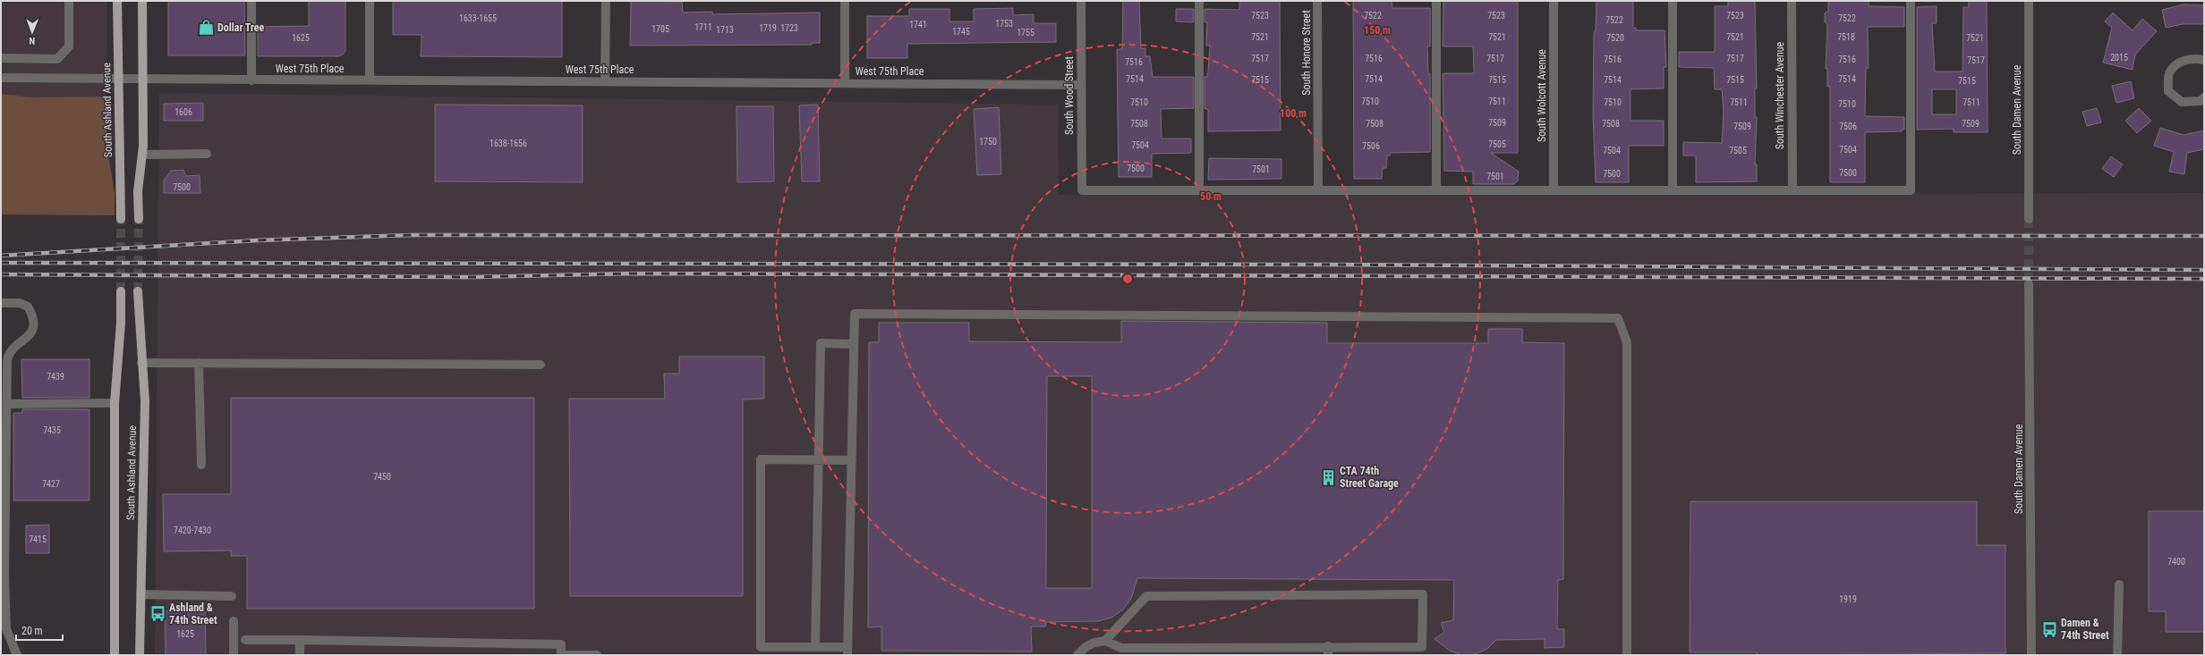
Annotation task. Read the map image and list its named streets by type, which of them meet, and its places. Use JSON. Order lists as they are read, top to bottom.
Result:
{
  "streets": {
    "main road": ["South Ashland Avenue"],
    "street": [
      "South Honore Street",
      "West 75th Place",
      "South Wood Street",
      "South Wolcott Avenue",
      "South Winchester Avenue",
      "South Damen Avenue"
    ]
  },
  "crossings": [
    ["West 75th Place", "South Wood Street"],
    ["West 75th Place", "South Ashland Avenue"]
  ],
  "places": {
    "shop": ["Dollar Tree"],
    "building": ["CTA 74th Street Garage"],
    "bus stop": ["Ashland & 74th Street", "Damen & 74th Street"]
  },
  "house_numbers": [
    "7523",
    "7522",
    "7523",
    "7523",
    "1633-1655",
    "7522",
    "7522",
    "1753",
    "1741",
    "1711",
    "1719",
    "1723",
    "1705",
    "1713",
    "1745",
    "1755",
    "7521",
    "7521",
    "7521",
    "7518",
    "1625",
    "7520",
    "7521",
    "2015",
    "7517",
    "7516",
    "7517",
    "7517",
    "7516",
    "7516",
    "7517",
    "7516",
    "7514",
    "7514",
    "7514",
    "7515",
    "7515",
    "7514",
    "7515",
    "7515",
    "7510",
    "7511",
    "7510",
    "7510",
    "7511",
    "7511",
    "7510",
    "1606",
    "7509",
    "7508",
    "7508",
    "7508",
    "7509",
    "7509",
    "7506",
    "1750",
    "1638-1656",
    "7505",
    "7504",
    "7506",
    "7504",
    "7504",
    "7505",
    "7500",
    "7501",
    "7500",
    "7500",
    "7501",
    "7500",
    "7439",
    "7435",
    "7450",
    "7427",
    "7420-7430",
    "7415",
    "7400",
    "1919",
    "1625"
  ],
  "scale_bar": "20 m",
  "north": "bottom",
  "rings": ["150 m", "100 m", "50 m"]
}
